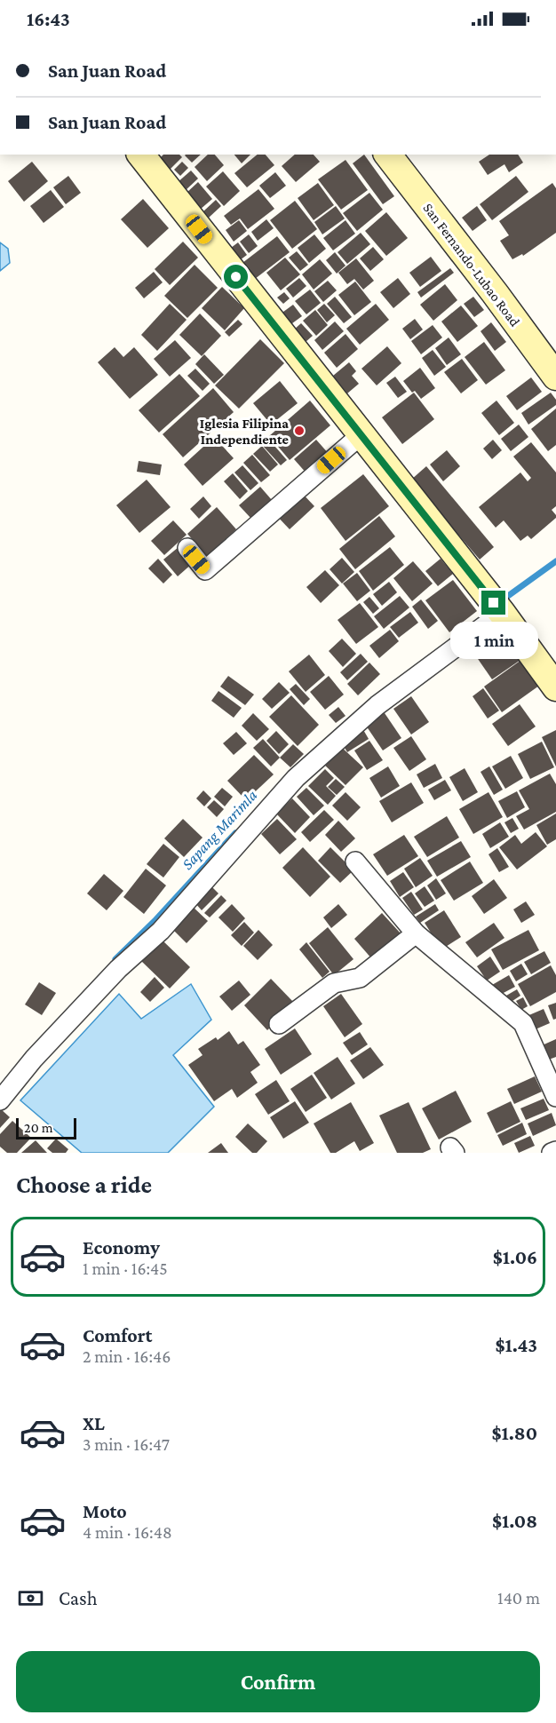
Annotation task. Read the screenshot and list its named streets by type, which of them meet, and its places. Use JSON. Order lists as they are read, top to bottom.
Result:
{
  "streets": {
    "street": ["San Fernando-Lubao Road"]
  },
  "water": ["Sapang Marimla"],
  "places": ["Iglesia Filipina Independiente"],
  "scale_bar": "20 m",
  "page": {
    "status": "16:43",
    "banner": ["San Juan Road", "San Juan Road"],
    "bubble": "1 min",
    "scale": "20 m",
    "heading": "Choose a ride",
    "list": [
      {
        "name": "Economy",
        "note": "1 min · 16:45",
        "value": "$1.06"
      },
      {
        "name": "Comfort",
        "note": "2 min · 16:46",
        "value": "$1.43"
      },
      {
        "name": "XL",
        "note": "3 min · 16:47",
        "value": "$1.80"
      },
      {
        "name": "Moto",
        "note": "4 min · 16:48",
        "value": "$1.08"
      }
    ],
    "pay": ["Cash", "140 m"],
    "buttons": "Confirm"
  }
}
